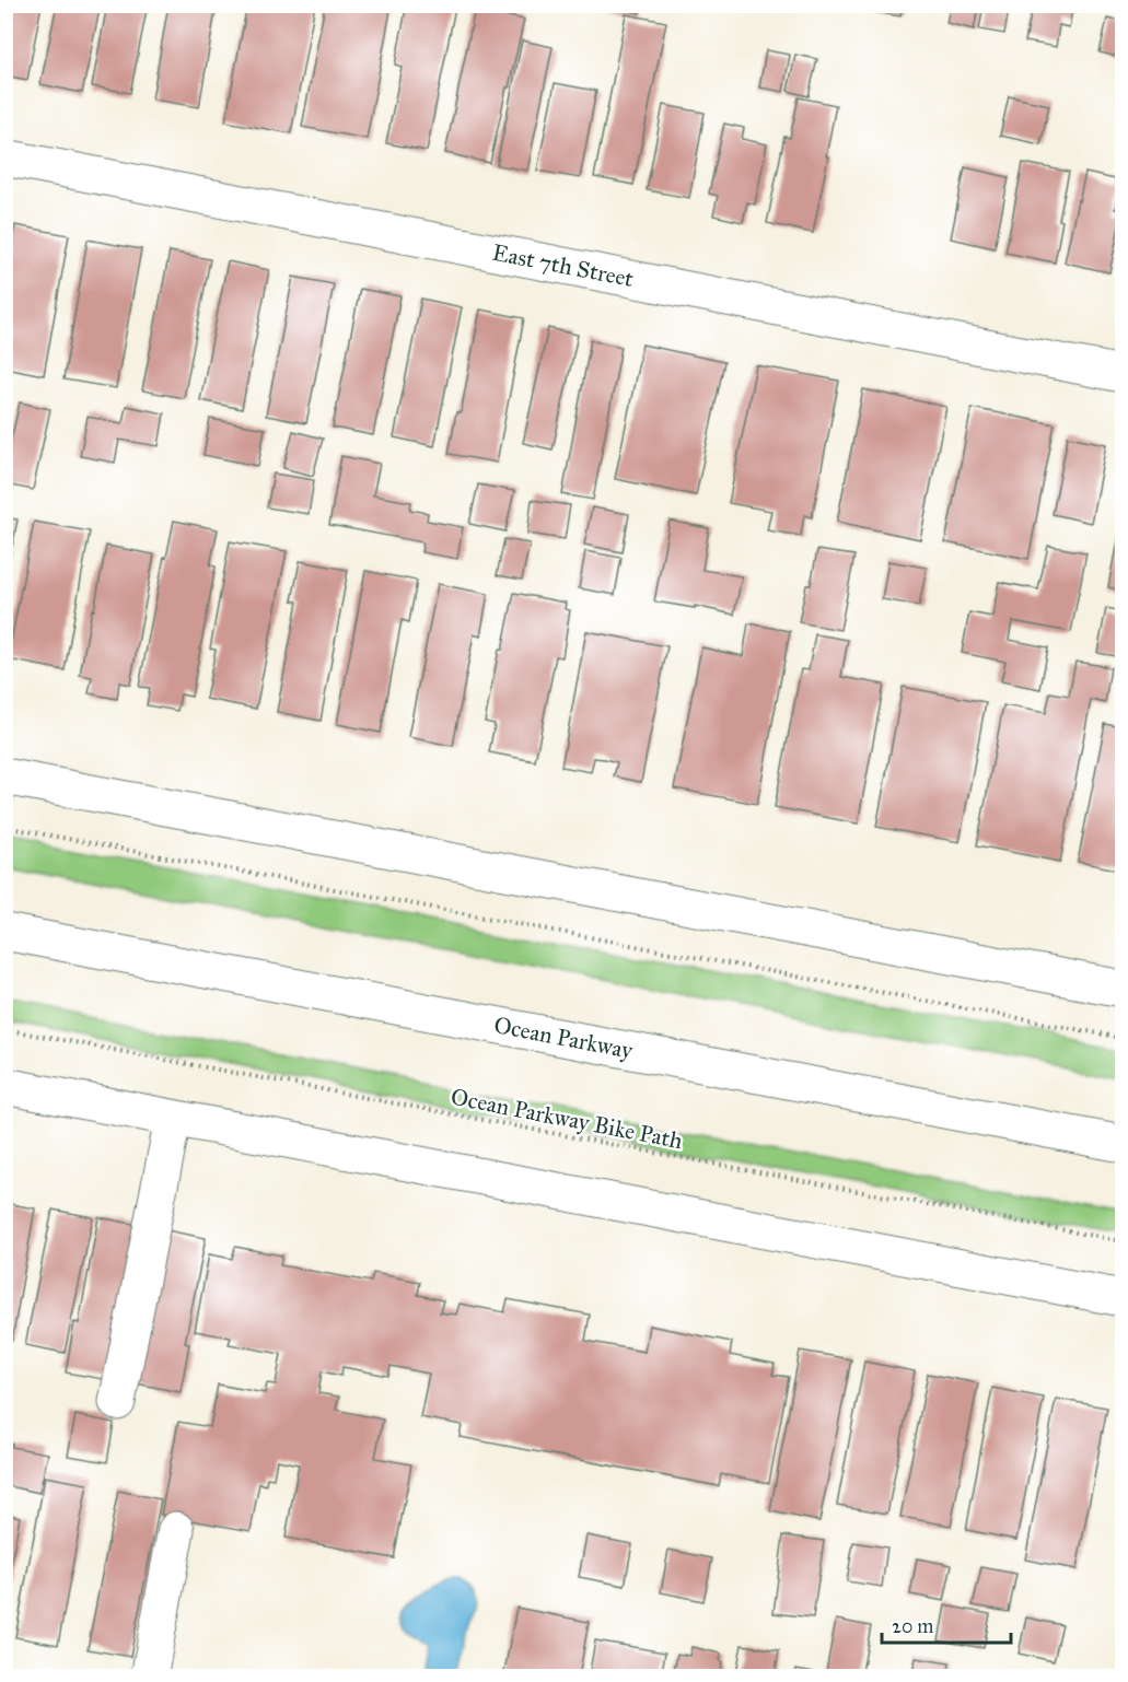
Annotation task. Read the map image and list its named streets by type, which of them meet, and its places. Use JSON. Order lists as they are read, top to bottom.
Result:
{
  "streets": {
    "street": ["East 7th Street", "Ocean Parkway"],
    "path": ["Ocean Parkway Bike Path"]
  },
  "scale_bar": "20 m"
}
